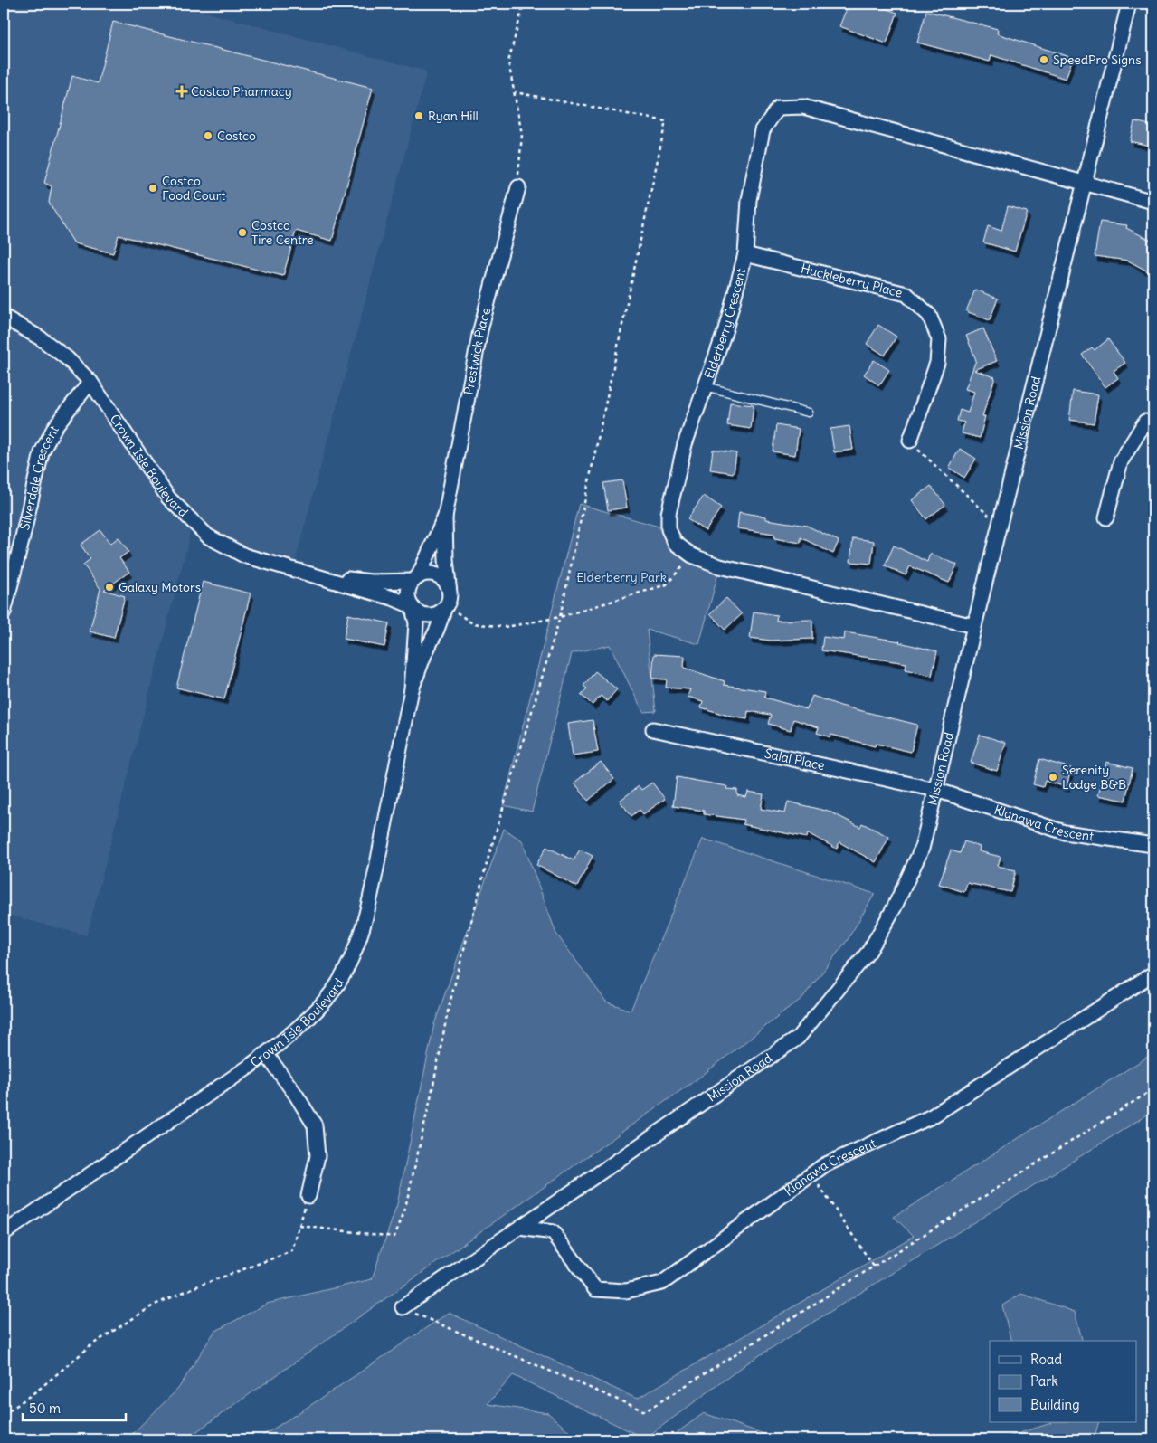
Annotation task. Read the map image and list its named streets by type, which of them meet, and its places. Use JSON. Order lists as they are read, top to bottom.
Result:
{
  "streets": {
    "street": [
      "Huckleberry Place",
      "Elderberry Crescent",
      "Prestwick Place",
      "Mission Road",
      "Crown Isle Boulevard",
      "Silverdale Crescent",
      "Salal Place",
      "Klanawa Crescent"
    ]
  },
  "crossings": [
    ["Huckleberry Place", "Elderberry Crescent"],
    ["Elderberry Crescent", "Mission Road"],
    ["Prestwick Place", "Crown Isle Boulevard"],
    ["Mission Road", "Salal Place"],
    ["Mission Road", "Klanawa Crescent"],
    ["Crown Isle Boulevard", "Silverdale Crescent"],
    ["Salal Place", "Klanawa Crescent"]
  ],
  "parks": ["Elderberry Park"],
  "places": {
    "other": [
      "SpeedPro Signs",
      "Ryan Hill",
      "Costco",
      "Costco Food Court",
      "Costco Tire Centre",
      "Galaxy Motors",
      "Serenity Lodge B&B"
    ],
    "health": ["Costco Pharmacy"]
  },
  "legend": ["Road", "Park", "Building"],
  "scale_bar": "50 m"
}
